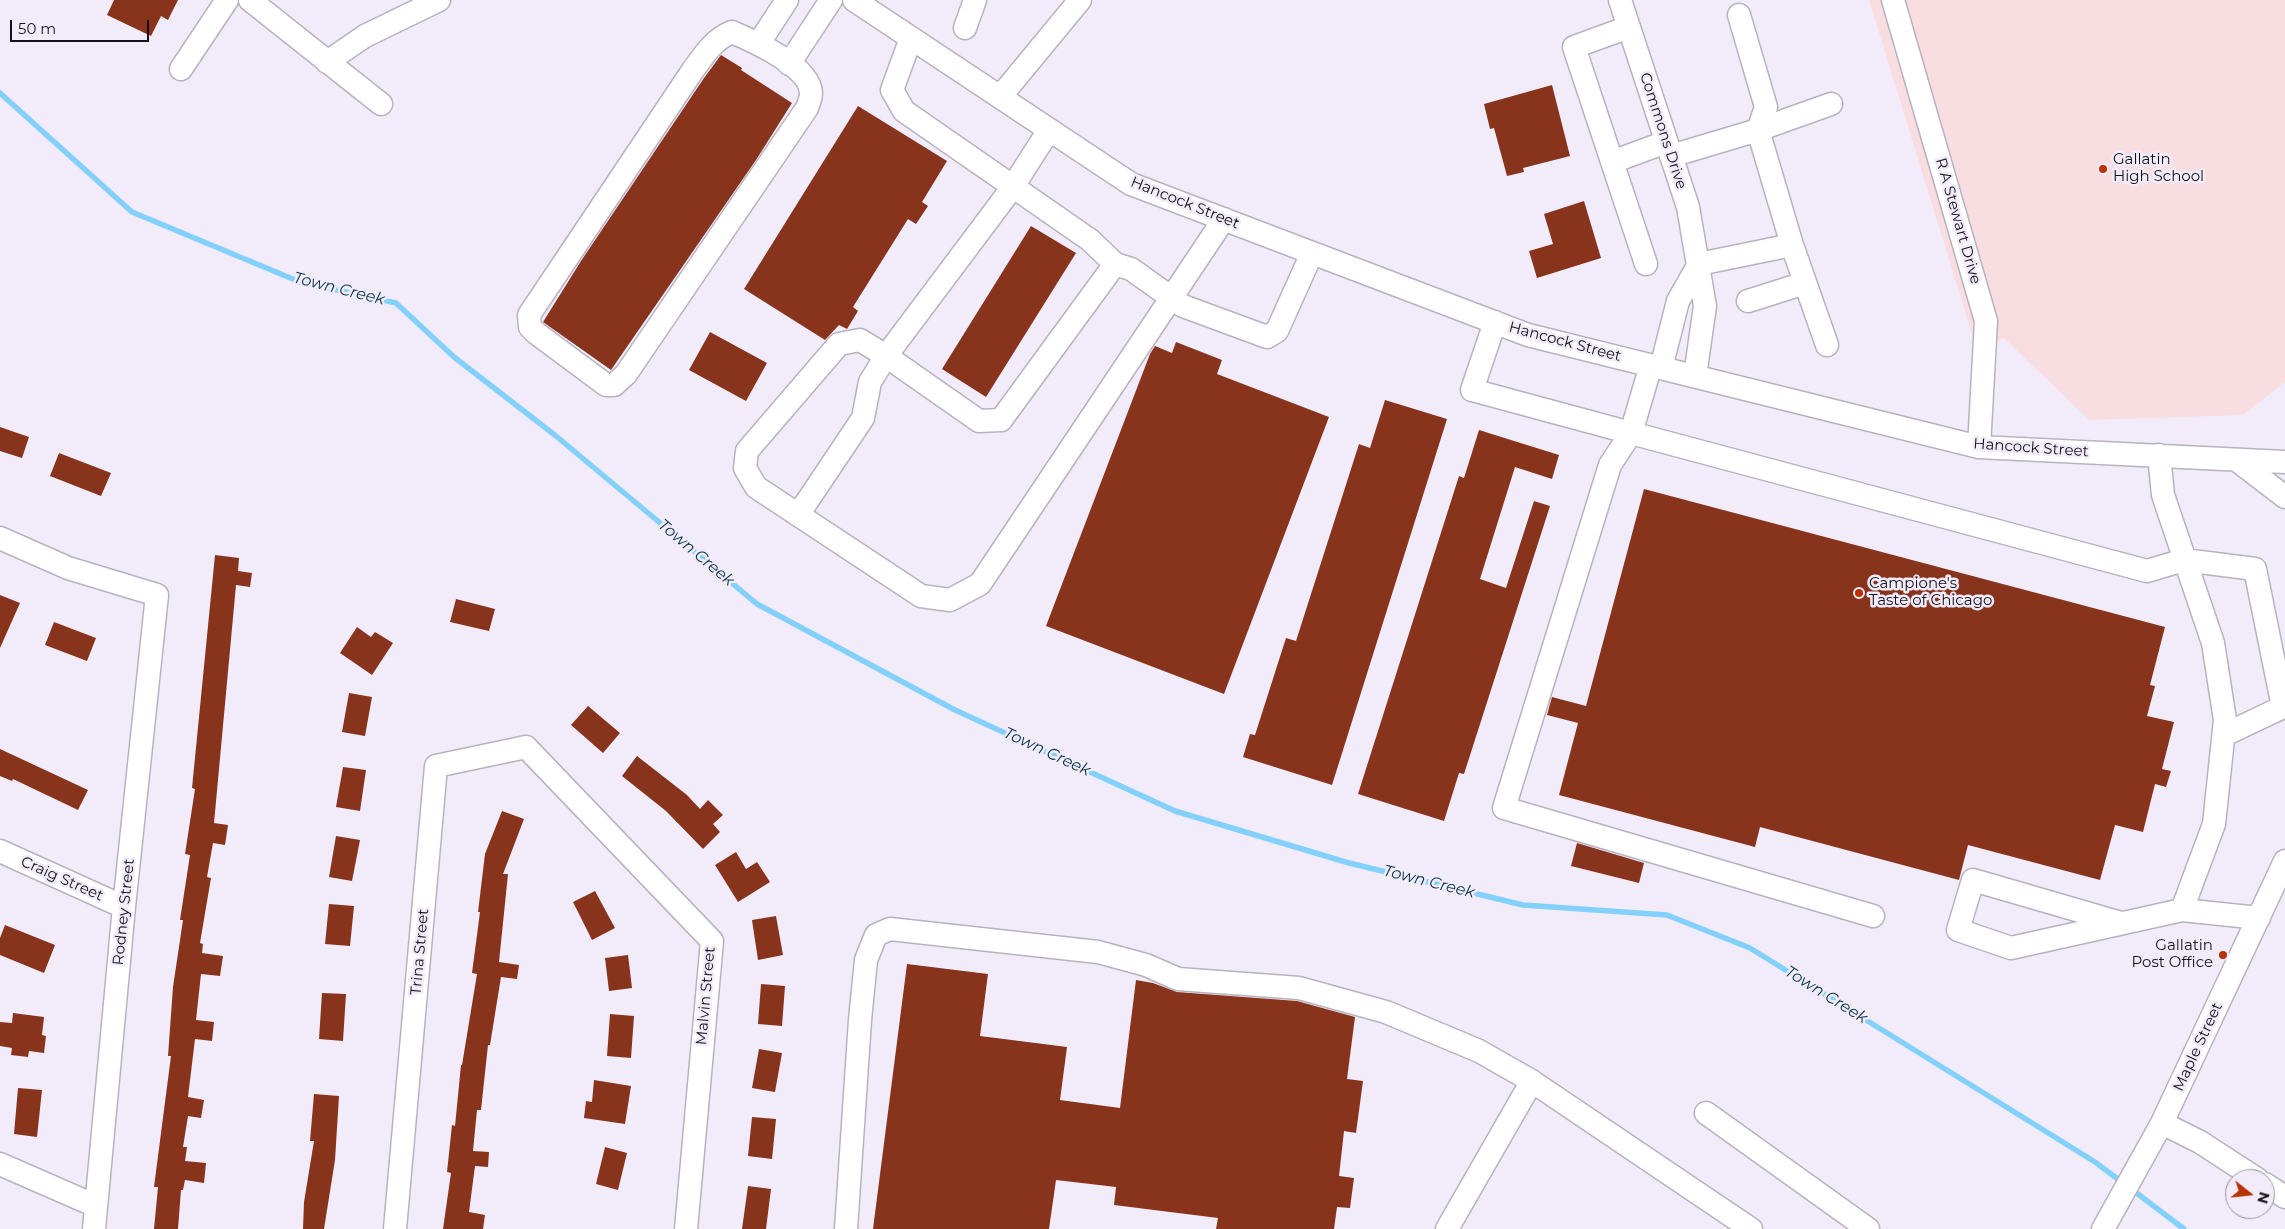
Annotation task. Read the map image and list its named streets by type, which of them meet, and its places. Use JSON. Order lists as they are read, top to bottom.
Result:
{
  "streets": {
    "street": [
      "Commons Drive",
      "Hancock Street",
      "R A Stewart Drive",
      "Craig Street",
      "Rodney Street",
      "Trina Street",
      "Malvin Street",
      "Maple Street"
    ]
  },
  "crossings": [
    ["Commons Drive", "Hancock Street"],
    ["Hancock Street", "R A Stewart Drive"],
    ["Craig Street", "Rodney Street"],
    ["Trina Street", "Malvin Street"]
  ],
  "water": ["Town Creek"],
  "places": ["Gallatin High School", "Campione's Taste of Chicago", "Gallatin Post Office"],
  "scale_bar": "50 m",
  "north": "right"
}
